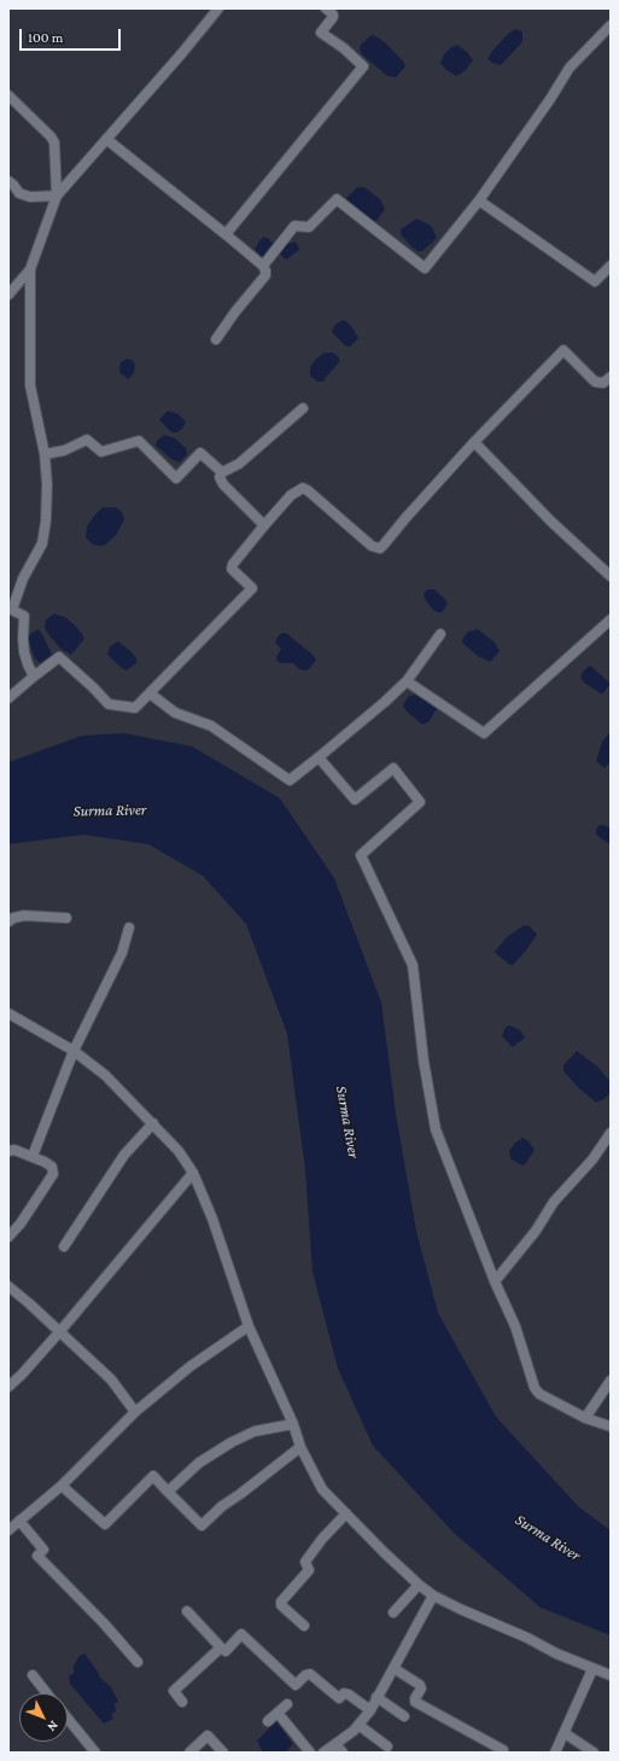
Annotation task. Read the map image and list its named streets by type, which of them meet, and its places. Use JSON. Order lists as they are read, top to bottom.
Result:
{
  "water": ["Surma River"],
  "scale_bar": "100 m",
  "north": "bottom right"
}
